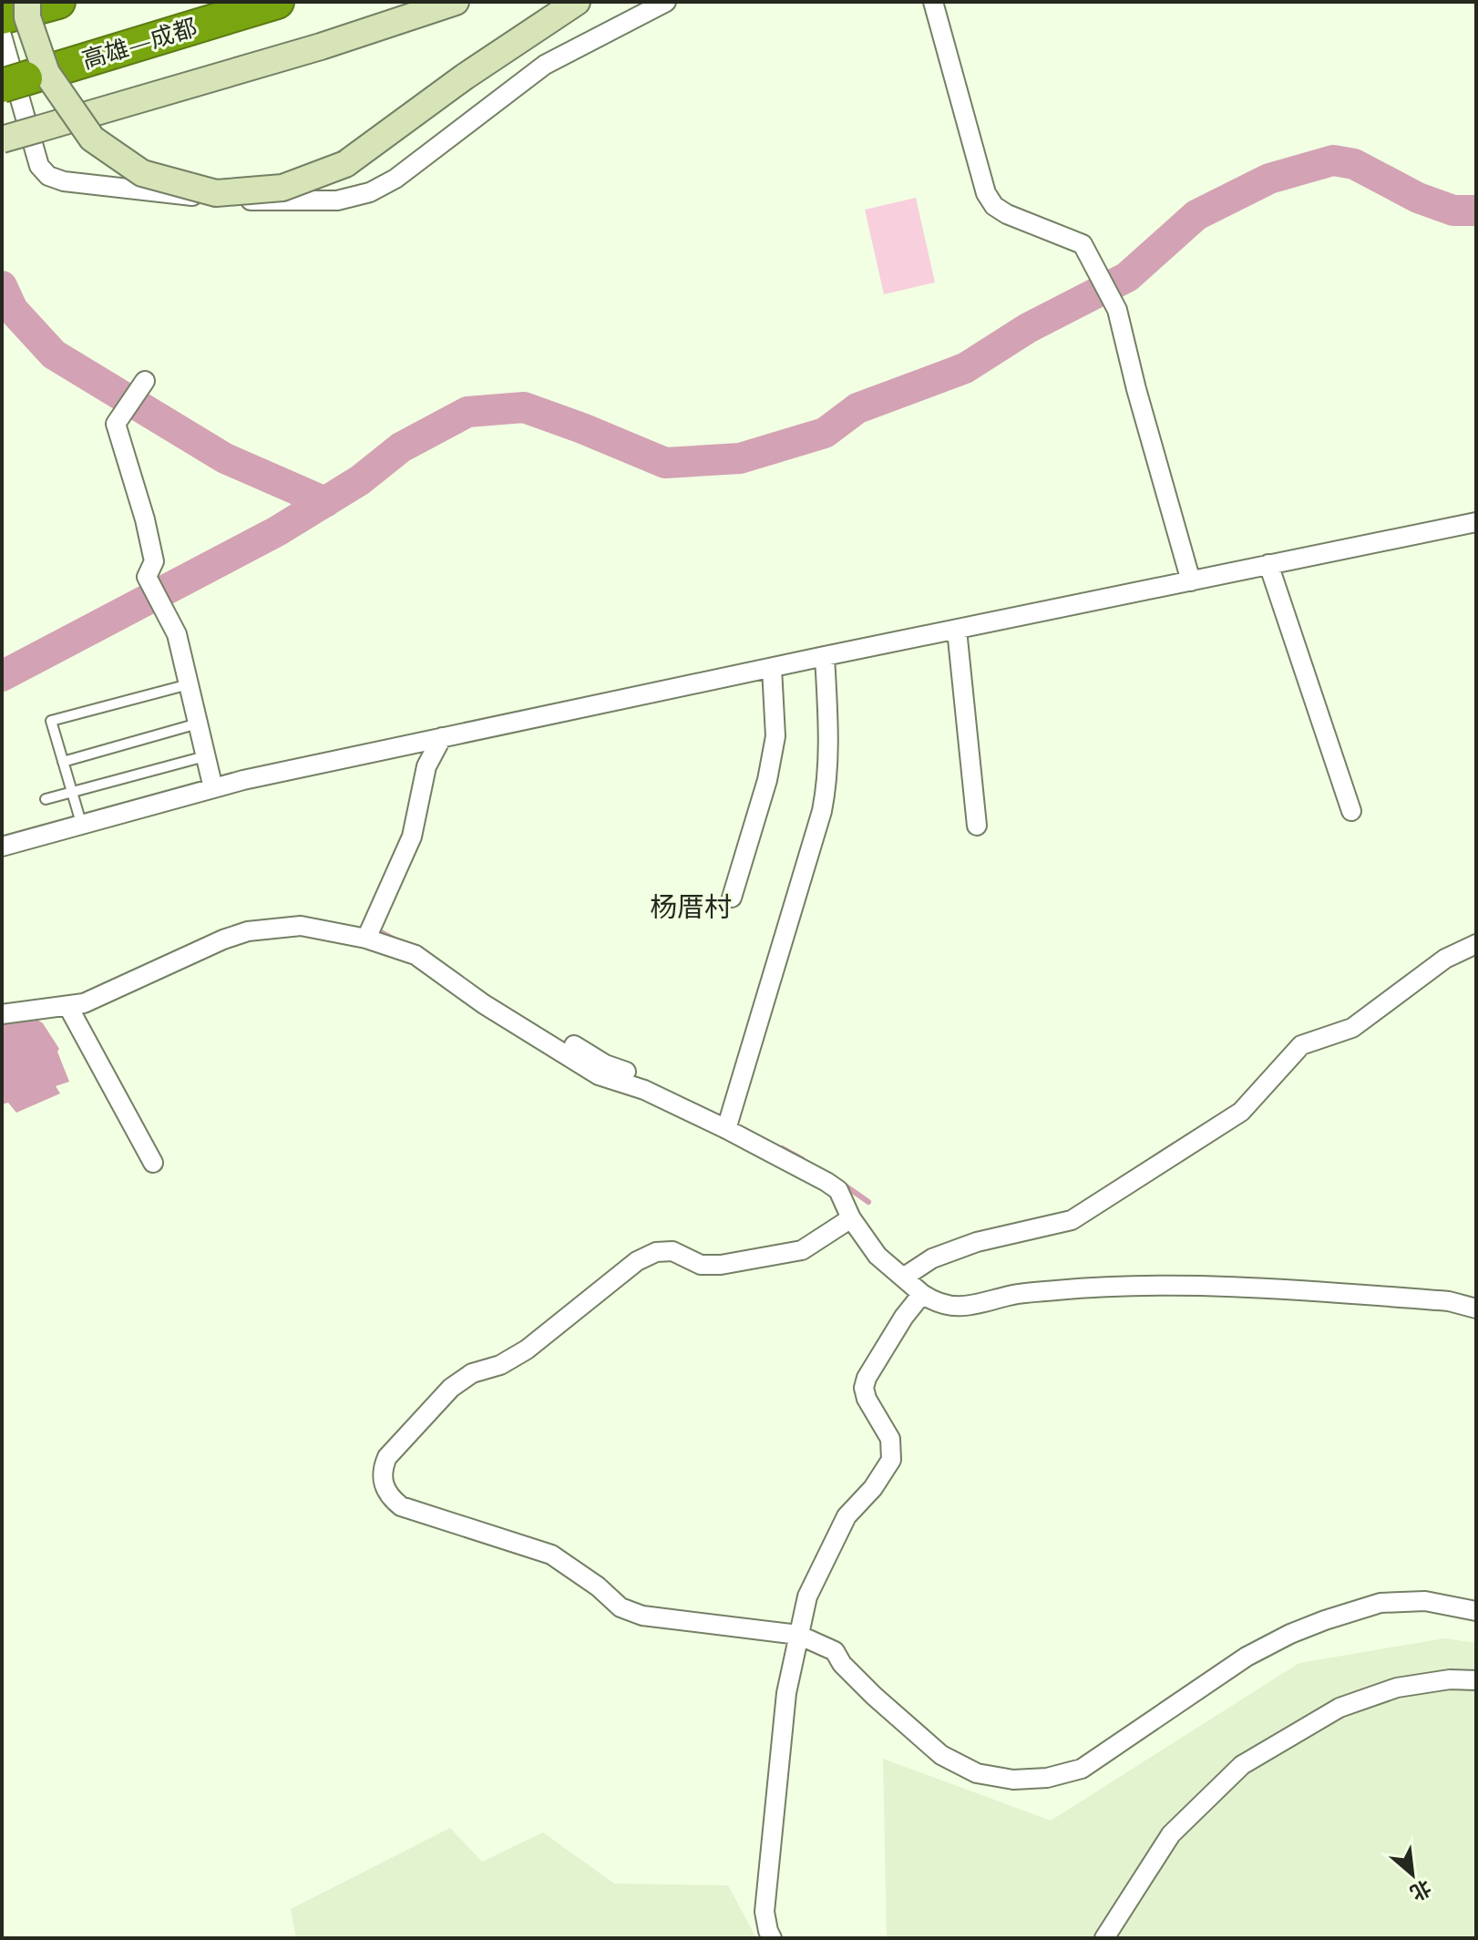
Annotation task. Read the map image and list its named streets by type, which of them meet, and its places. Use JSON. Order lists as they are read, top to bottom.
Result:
{
  "streets": {
    "highway": ["高雄—成都"]
  },
  "districts": ["杨厝村"],
  "north": "bottom right"
}
